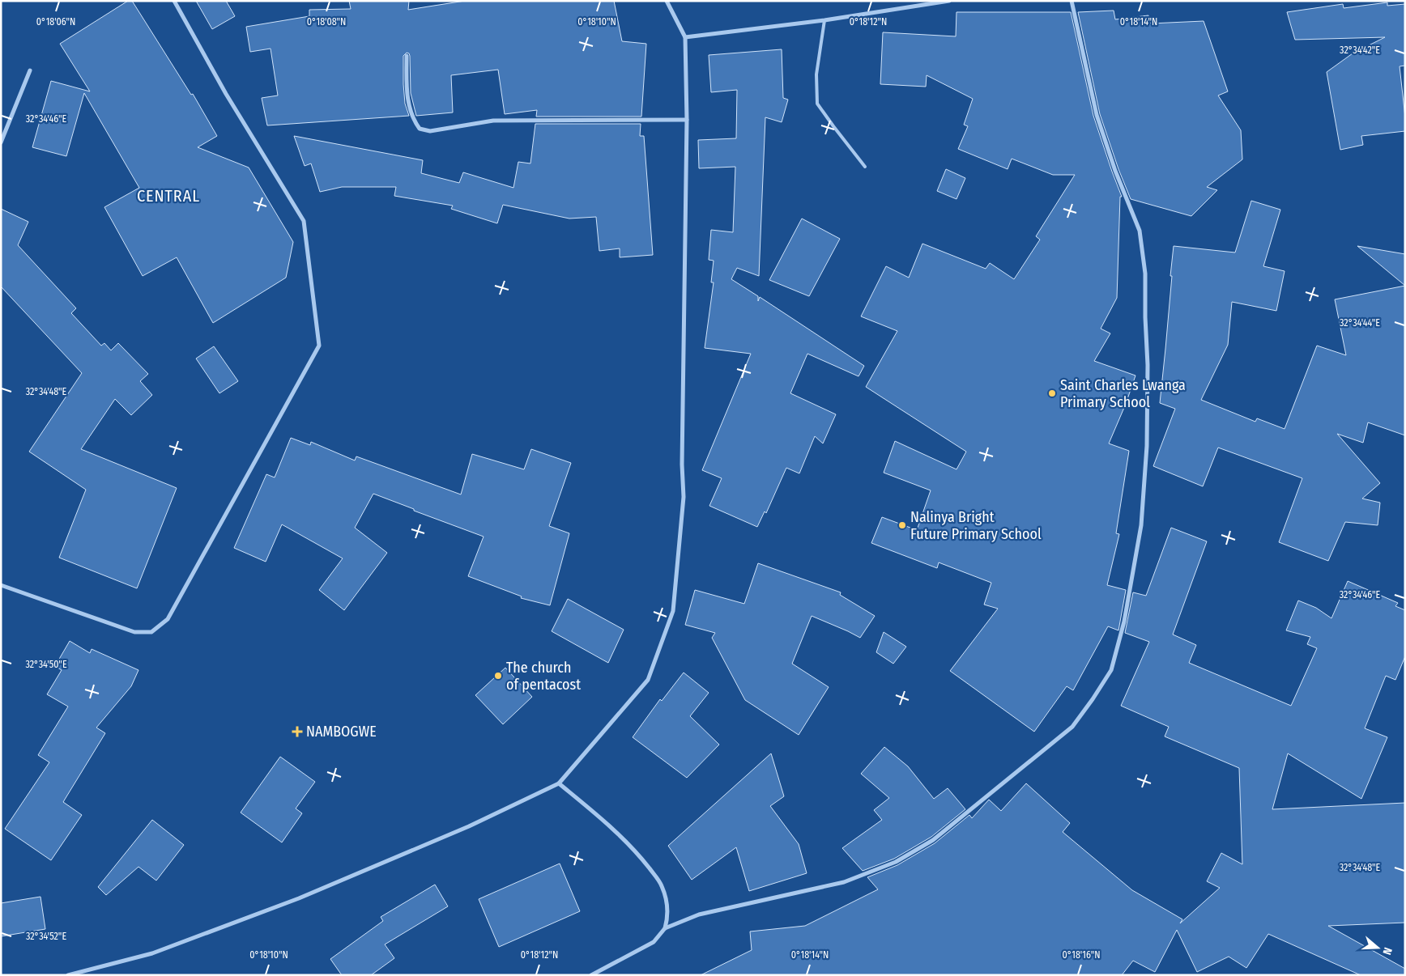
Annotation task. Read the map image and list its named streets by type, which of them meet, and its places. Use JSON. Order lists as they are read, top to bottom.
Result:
{
  "districts": ["CENTRAL"],
  "places": {
    "other": ["Saint Charles Lwanga Primary School", "Nalinya Bright Future Primary School", "The church of pentacost"],
    "health": ["NAMBOGWE"]
  },
  "north": "right",
  "coordinates": [
    "0°18'06\"N",
    "0°18'08\"N",
    "0°18'10\"N",
    "0°18'12\"N",
    "0°18'14\"N",
    "32°34'42\"E",
    "32°34'46\"E",
    "32°34'44\"E",
    "32°34'48\"E",
    "32°34'50\"E",
    "32°34'52\"E",
    "0°18'16\"N"
  ]
}
